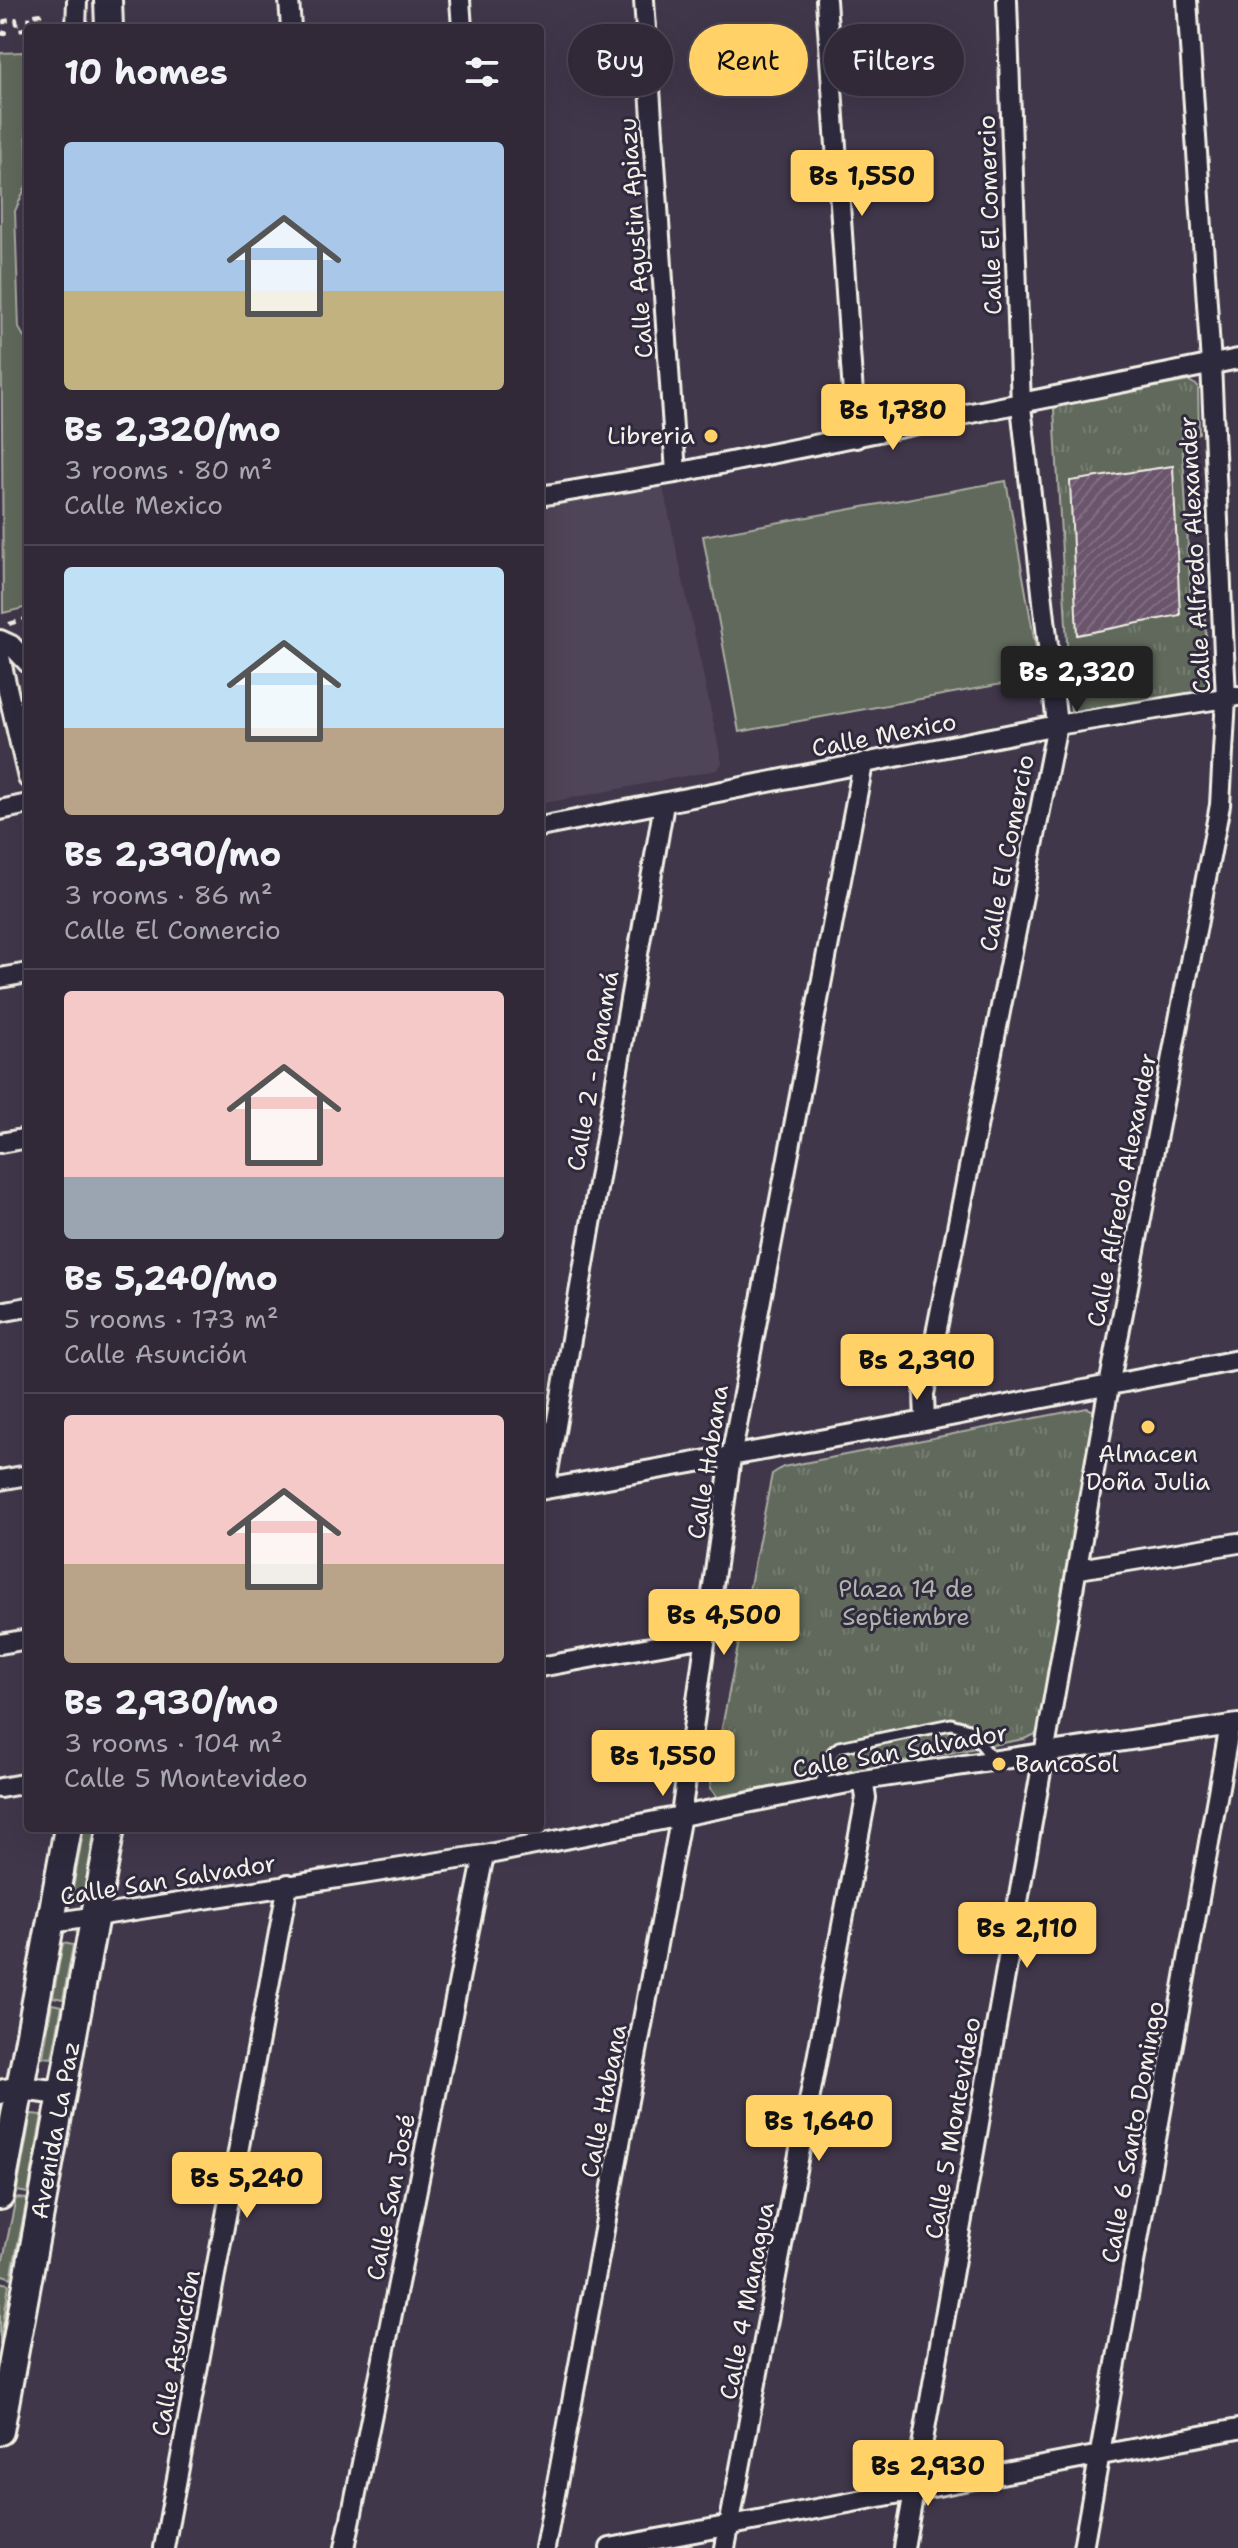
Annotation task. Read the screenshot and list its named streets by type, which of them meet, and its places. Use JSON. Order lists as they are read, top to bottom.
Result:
{
  "streets": {
    "main road": ["Avenida La Paz"],
    "street": [
      "Calle El Comercio",
      "Calle Agustin Apiazu",
      "Calle Alfredo Alexander",
      "Calle Mexico",
      "Calle 2 - Panamá",
      "Calle Habana",
      "Calle San Salvador",
      "Calle 5 Montevideo",
      "Calle 6 Santo Domingo",
      "Calle San José",
      "Calle 4 Managua",
      "Calle Asunción"
    ]
  },
  "crossings": [
    ["Calle El Comercio", "Calle Mexico"],
    ["Calle Alfredo Alexander", "Calle Mexico"],
    ["Calle Alfredo Alexander", "Calle 5 Montevideo"],
    ["Calle Mexico", "Calle 2 - Panamá"],
    ["Calle Mexico", "Calle Habana"],
    ["Calle Habana", "Calle San Salvador"],
    ["Calle San Salvador", "Calle 5 Montevideo"],
    ["Calle San Salvador", "Avenida La Paz"],
    ["Calle San Salvador", "Calle 6 Santo Domingo"],
    ["Calle San Salvador", "Calle San José"],
    ["Calle San Salvador", "Calle 4 Managua"],
    ["Calle San Salvador", "Calle Asunción"]
  ],
  "parks": ["Plaza 14 de Septiembre"],
  "places": ["Libreria", "Almacen Doña Julia", "BancoSol"],
  "page": {
    "chip": ["Buy", "Rent", "Filters"],
    "heading": "10 homes",
    "list": [
      {
        "name": "Bs 2,320/mo",
        "note": "3 rooms · 80 m² · Calle Mexico"
      },
      {
        "name": "Bs 2,390/mo",
        "note": "3 rooms · 86 m² · Calle El Comercio"
      },
      {
        "name": "Bs 5,240/mo",
        "note": "5 rooms · 173 m² · Calle Asunción"
      },
      {
        "name": "Bs 2,930/mo",
        "note": "3 rooms · 104 m² · Calle 5 Montevideo"
      }
    ],
    "price": [
      "Bs 1,550",
      "Bs 1,780",
      "Bs 2,320",
      "Bs 2,390",
      "Bs 4,500",
      "Bs 1,550",
      "Bs 2,110",
      "Bs 1,640",
      "Bs 5,240",
      "Bs 2,930"
    ]
  }
}
